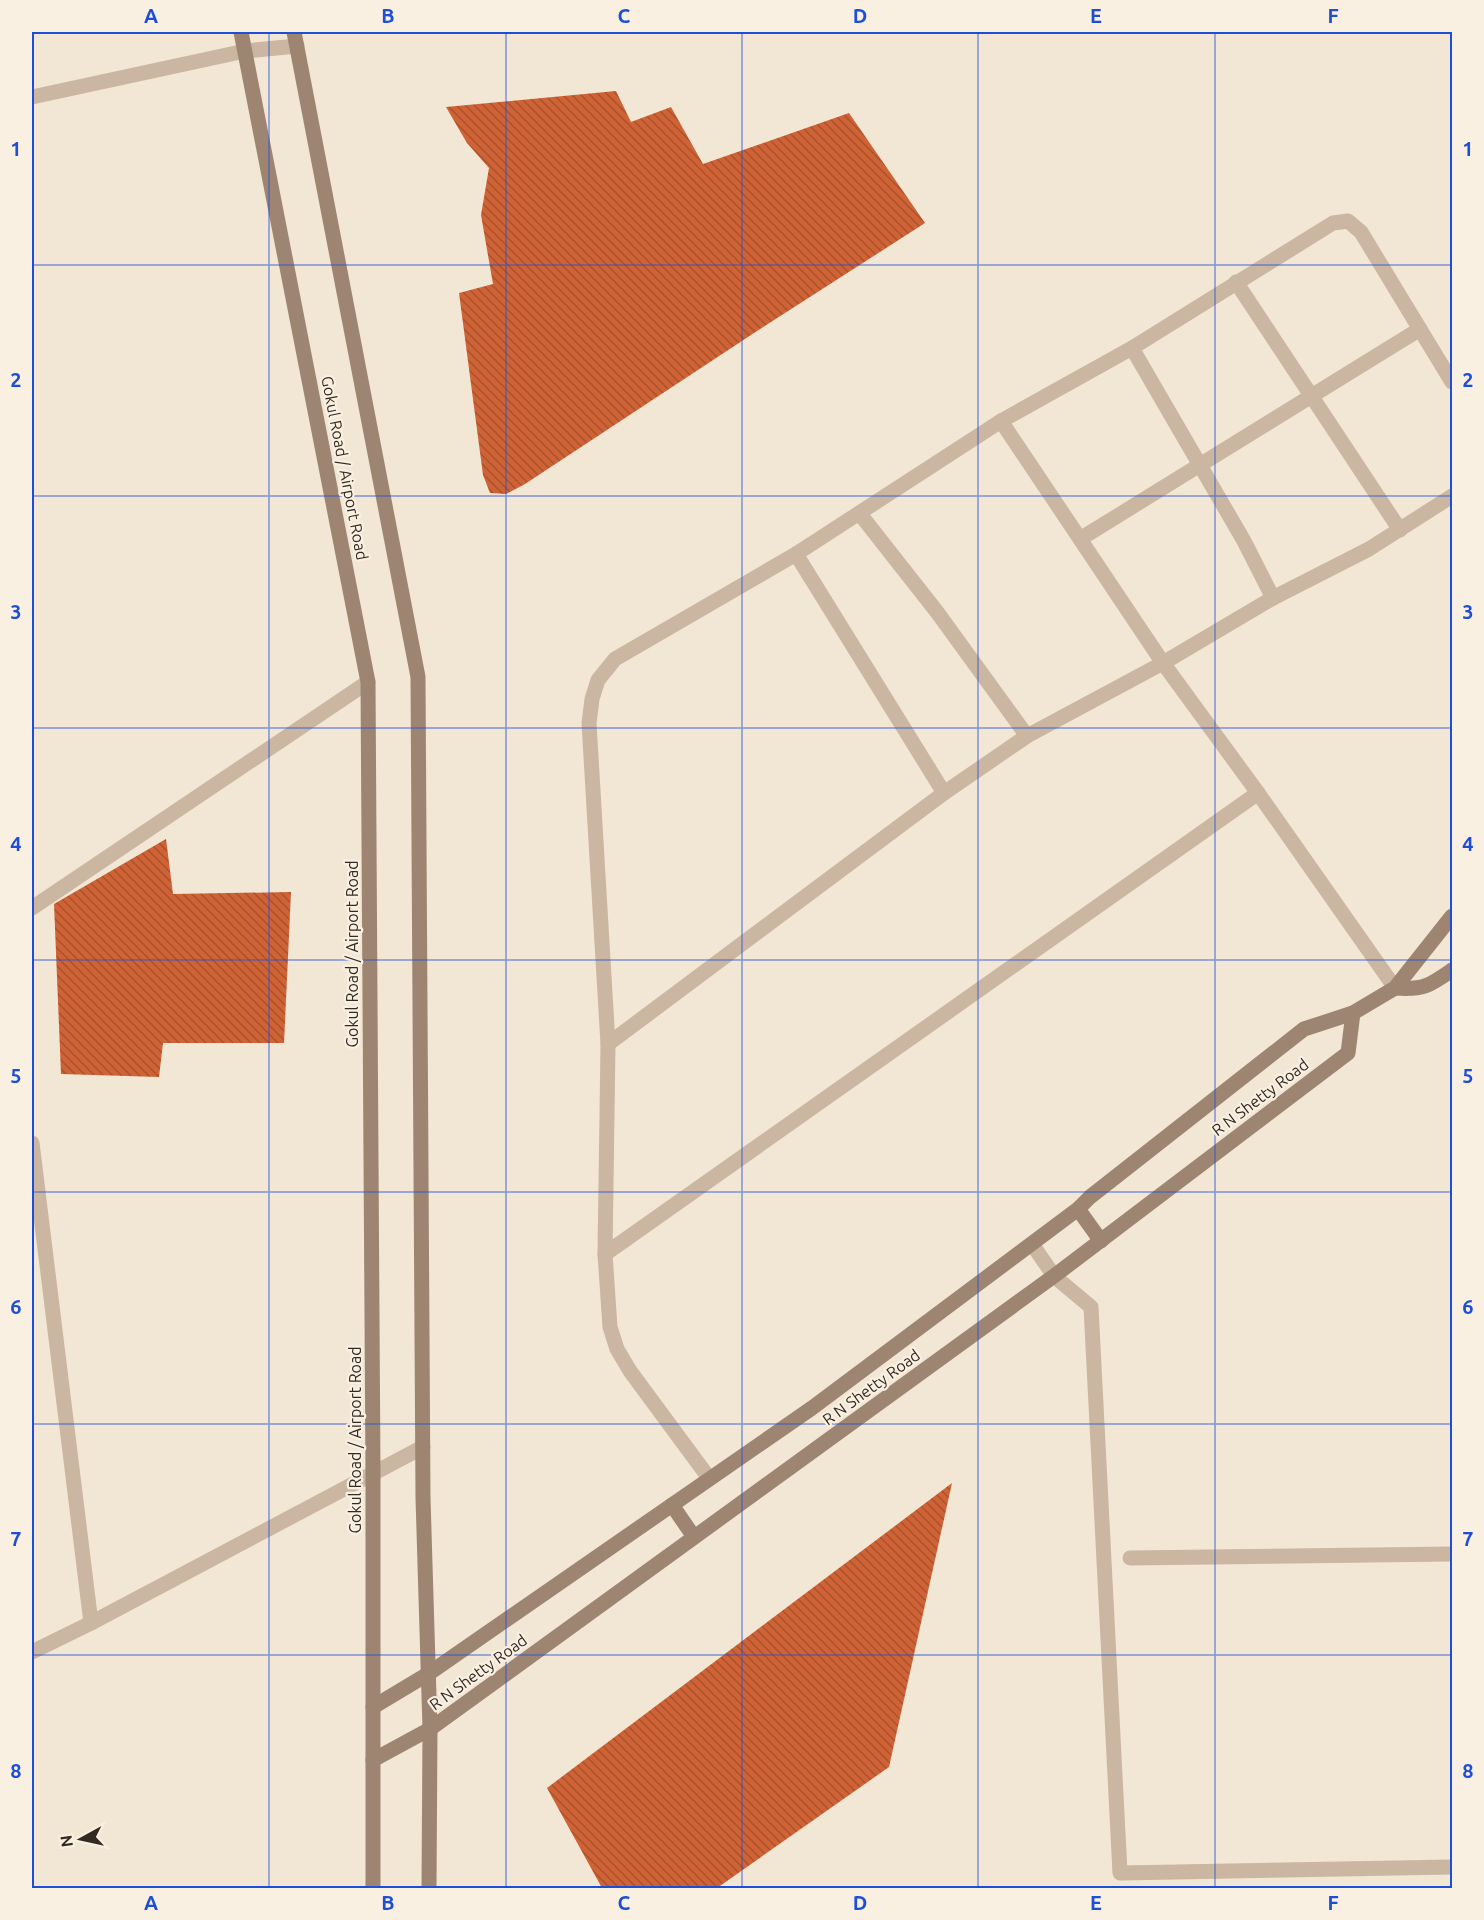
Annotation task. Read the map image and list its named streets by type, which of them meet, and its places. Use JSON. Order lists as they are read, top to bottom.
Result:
{
  "streets": {
    "main road": ["Gokul Road / Airport Road", "R N Shetty Road"]
  },
  "crossings": [
    ["Gokul Road / Airport Road", "R N Shetty Road"]
  ],
  "north": "left",
  "grid": {
    "columns": [
      "A",
      "B",
      "C",
      "D",
      "E",
      "F"
    ],
    "rows": [
      "1",
      "2",
      "3",
      "4",
      "5",
      "6",
      "7",
      "8"
    ]
  }
}
